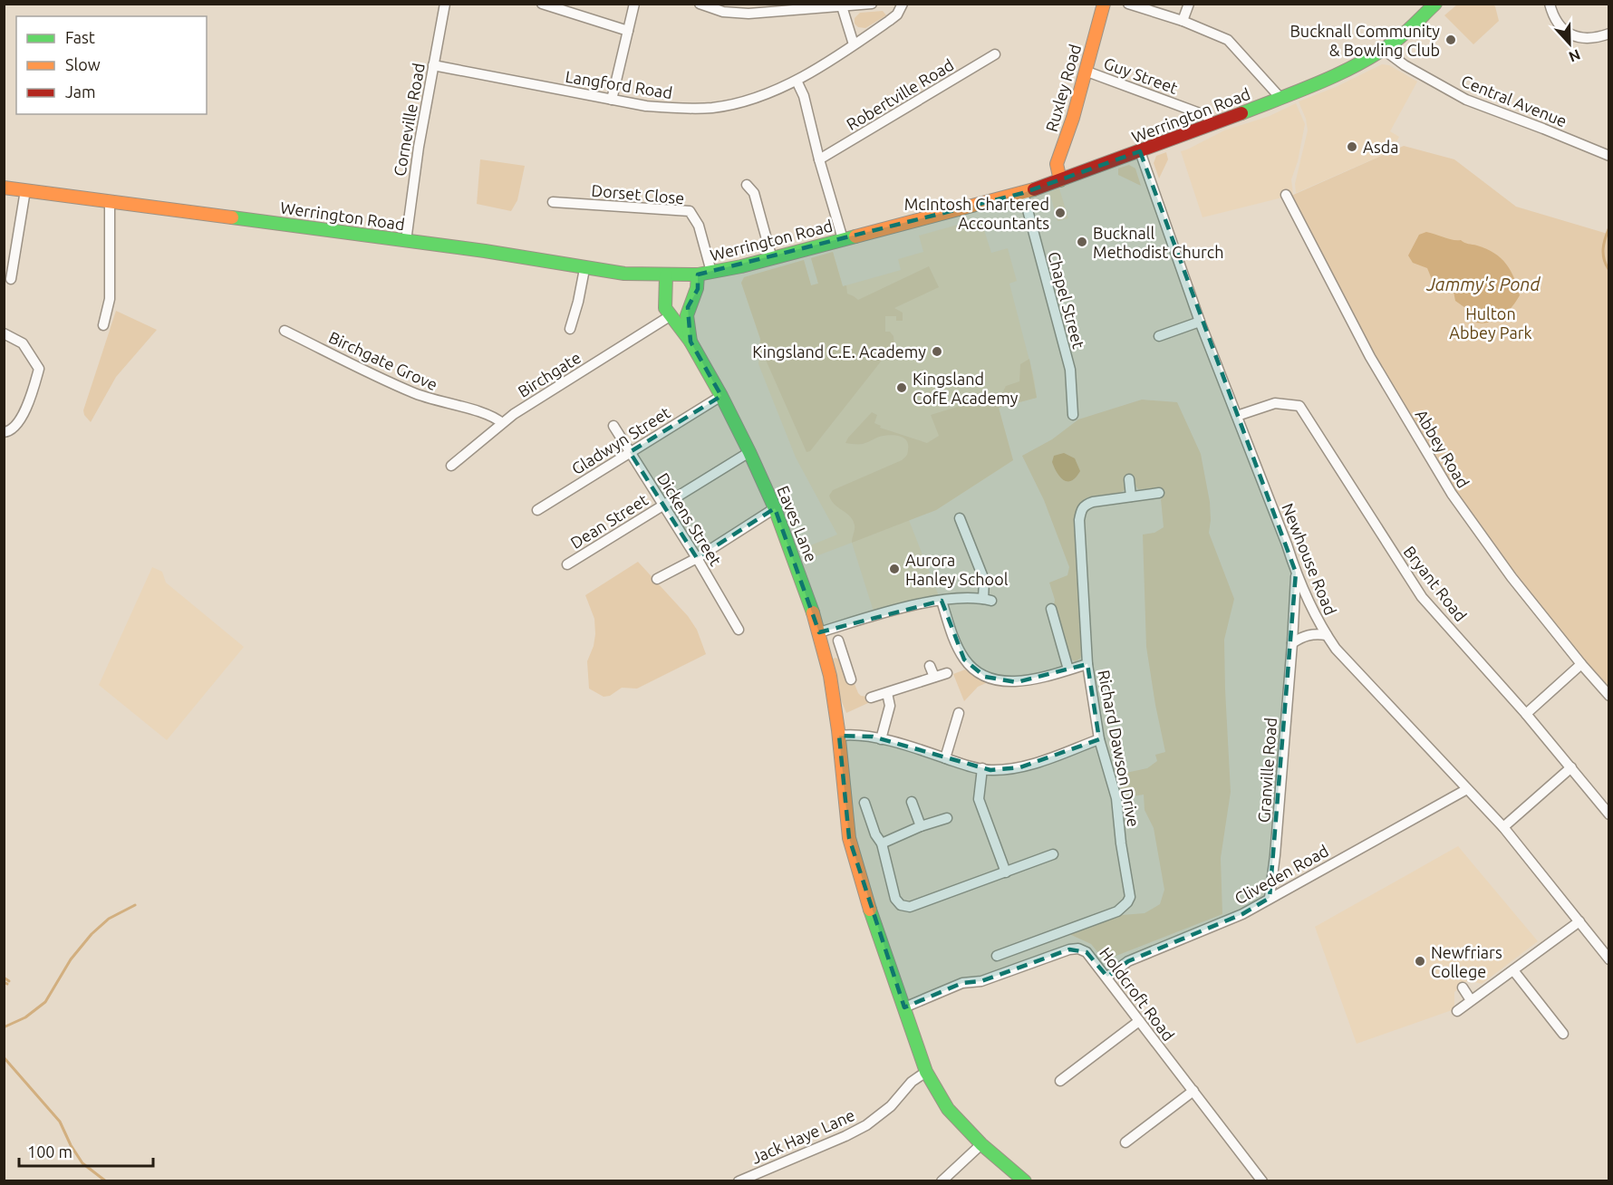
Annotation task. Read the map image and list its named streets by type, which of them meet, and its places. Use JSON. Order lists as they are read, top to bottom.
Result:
{
  "streets": {
    "main road": ["Ruxley Road", "Werrington Road", "Eaves Lane"],
    "street": [
      "Guy Street",
      "Langford Road",
      "Robertville Road",
      "Central Avenue",
      "Corneville Road",
      "Dorset Close",
      "Chapel Street",
      "Birchgate Grove",
      "Birchgate",
      "Gladwyn Street",
      "Abbey Road",
      "Dickens Street",
      "Dean Street",
      "Newhouse Road",
      "Bryant Road",
      "Richard Dawson Drive",
      "Granville Road",
      "Cliveden Road",
      "Holdcroft Road",
      "Jack Haye Lane"
    ]
  },
  "crossings": [
    ["Guy Street", "Ruxley Road"],
    ["Guy Street", "Werrington Road"],
    ["Langford Road", "Corneville Road"],
    ["Ruxley Road", "Werrington Road"],
    ["Central Avenue", "Werrington Road"],
    ["Werrington Road", "Corneville Road"],
    ["Werrington Road", "Dorset Close"],
    ["Werrington Road", "Chapel Street"],
    ["Werrington Road", "Eaves Lane"],
    ["Werrington Road", "Newhouse Road"],
    ["Birchgate Grove", "Birchgate"],
    ["Birchgate", "Eaves Lane"],
    ["Gladwyn Street", "Dickens Street"],
    ["Gladwyn Street", "Eaves Lane"],
    ["Dickens Street", "Dean Street"],
    ["Dean Street", "Eaves Lane"],
    ["Eaves Lane", "Holdcroft Road"],
    ["Eaves Lane", "Jack Haye Lane"],
    ["Newhouse Road", "Bryant Road"],
    ["Newhouse Road", "Granville Road"],
    ["Newhouse Road", "Cliveden Road"],
    ["Granville Road", "Cliveden Road"],
    ["Cliveden Road", "Holdcroft Road"]
  ],
  "water": ["Jammy's Pond"],
  "parks": ["Hulton Abbey Park"],
  "places": [
    "Bucknall Community & Bowling Club",
    "Asda",
    "McIntosh Chartered Accountants",
    "Bucknall Methodist Church",
    "Kingsland C.E. Academy",
    "Kingsland CofE Academy",
    "Aurora Hanley School",
    "Newfriars College"
  ],
  "legend": ["Fast", "Slow", "Jam"],
  "scale_bar": "100 m",
  "north": "bottom"
}
